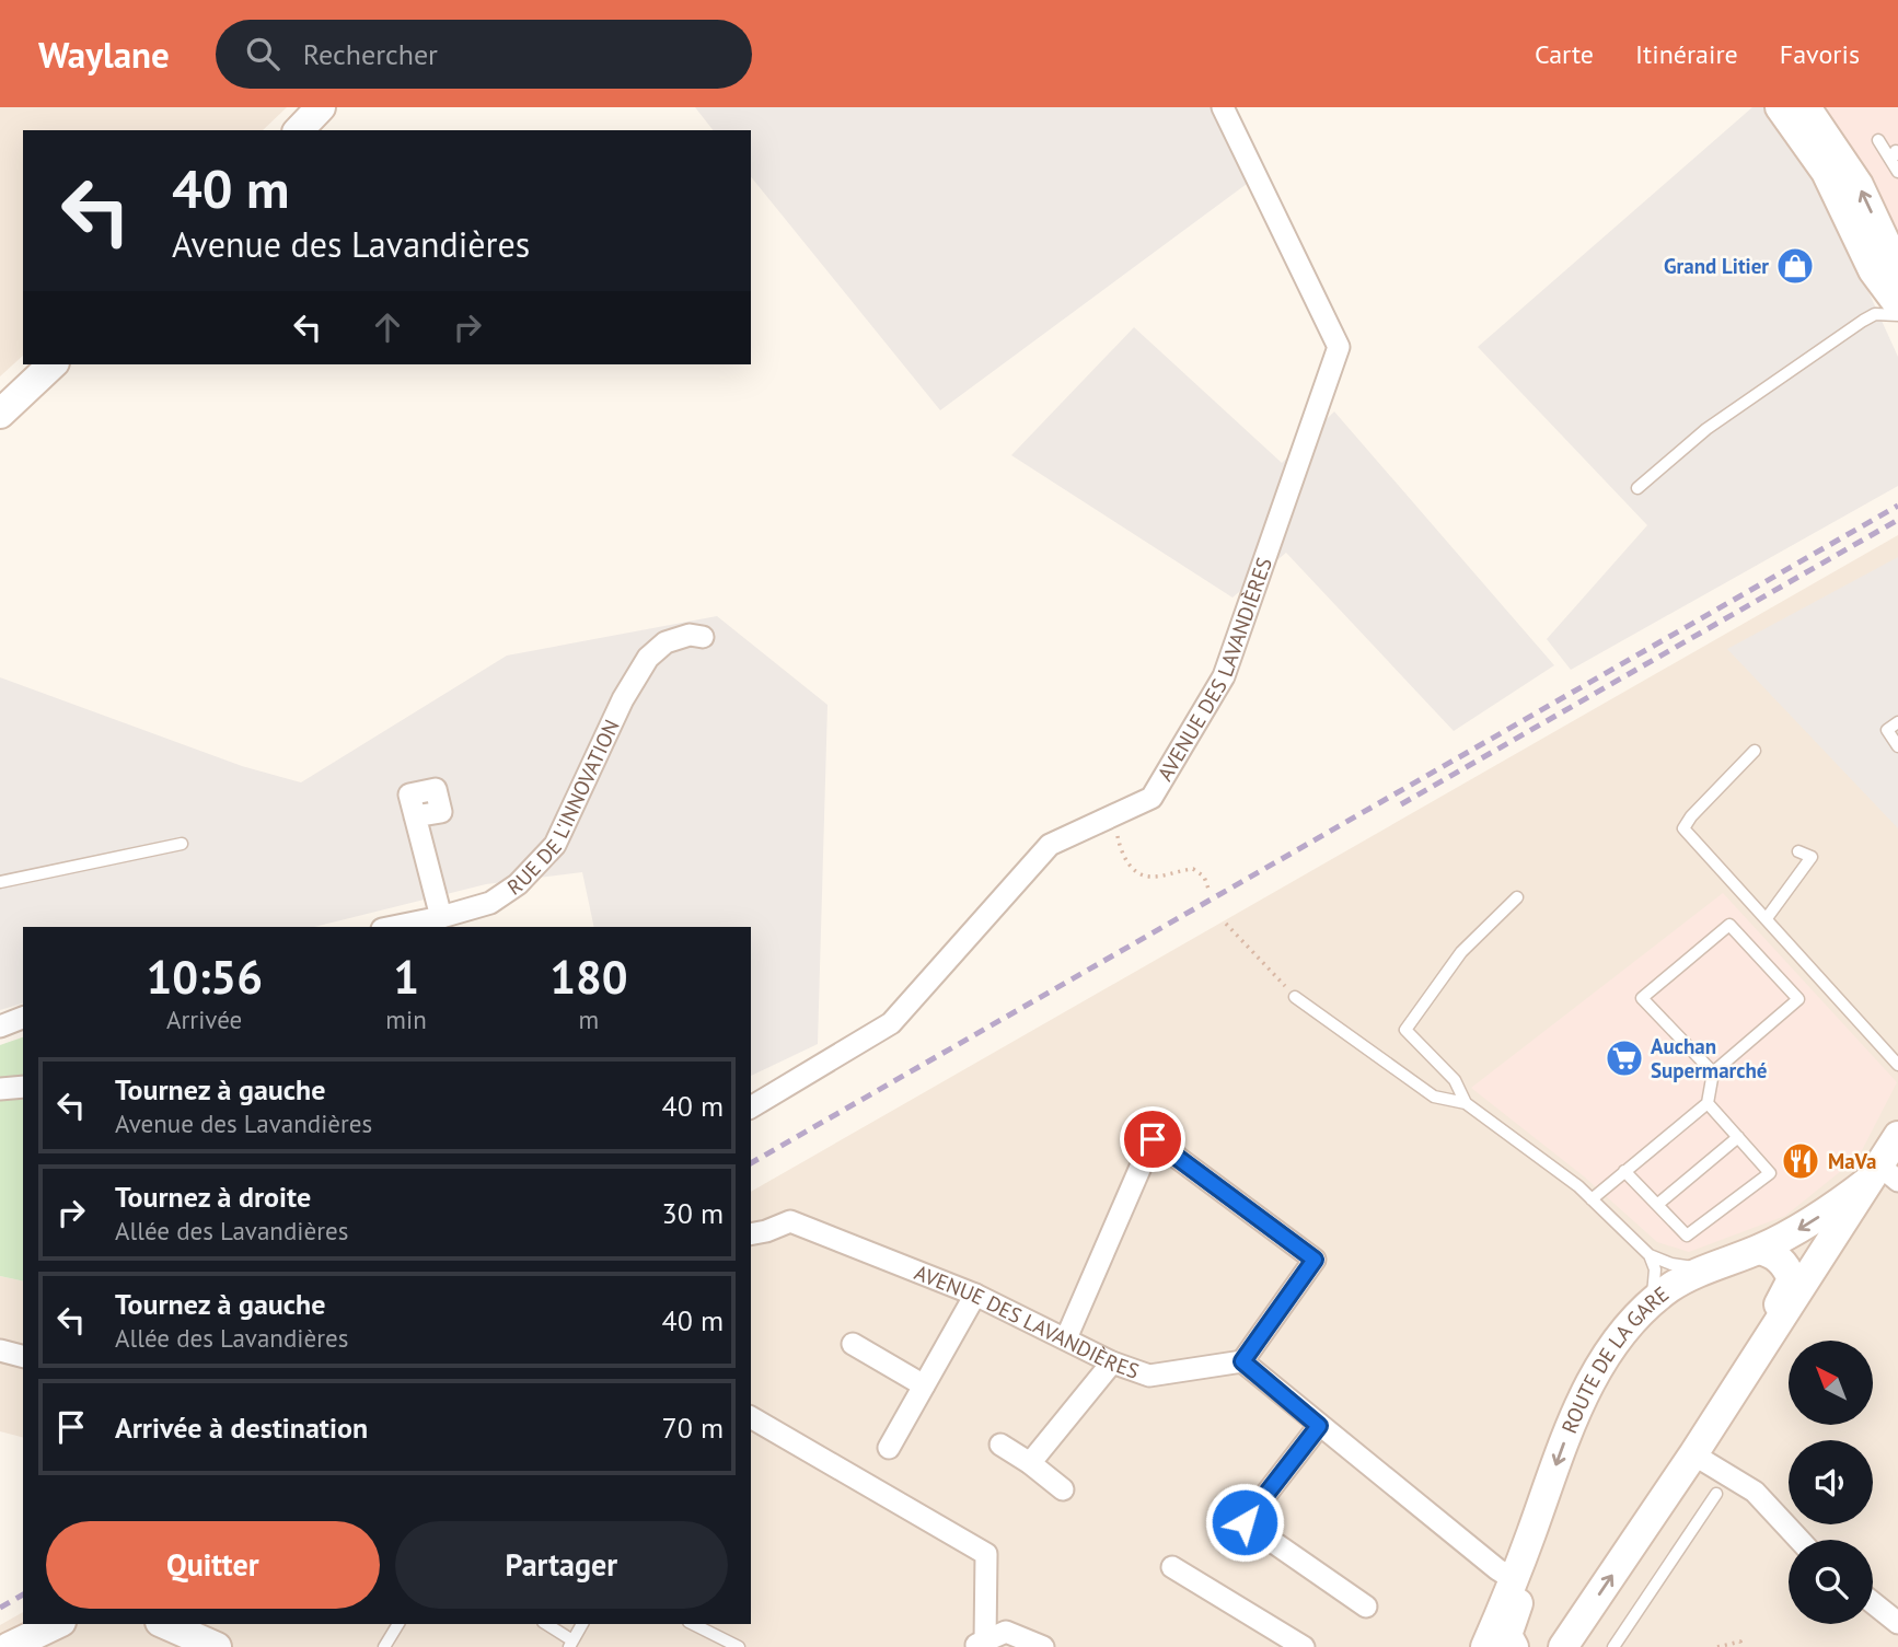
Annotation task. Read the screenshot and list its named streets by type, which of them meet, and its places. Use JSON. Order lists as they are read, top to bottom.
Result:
{
  "streets": {
    "main road": ["ROUTE DE LA GARE"],
    "street": ["AVENUE DES LAVANDIÈRES", "RUE DE L'INNOVATION"]
  },
  "places": {
    "shop": ["Grand Litier"],
    "supermarket": ["Auchan Supermarché"],
    "restaurant": ["MaVa"]
  },
  "north": "top left",
  "page": {
    "header": "Waylane",
    "search": "Rechercher",
    "nav": ["Carte", "Itinéraire", "Favoris"],
    "turn": ["40 m", "Avenue des Lavandières"],
    "eta": [
      "10:56",
      "Arrivée",
      "1",
      "min",
      "180",
      "m"
    ],
    "list": [
      {
        "name": "Tournez à gauche",
        "note": "Avenue des Lavandières",
        "value": "40 m"
      },
      {
        "name": "Tournez à droite",
        "note": "Allée des Lavandières",
        "value": "30 m"
      },
      {
        "name": "Tournez à gauche",
        "note": "Allée des Lavandières",
        "value": "40 m"
      },
      {
        "name": "Arrivée à destination",
        "value": "70 m"
      }
    ],
    "buttons": ["Quitter", "Partager"]
  }
}
